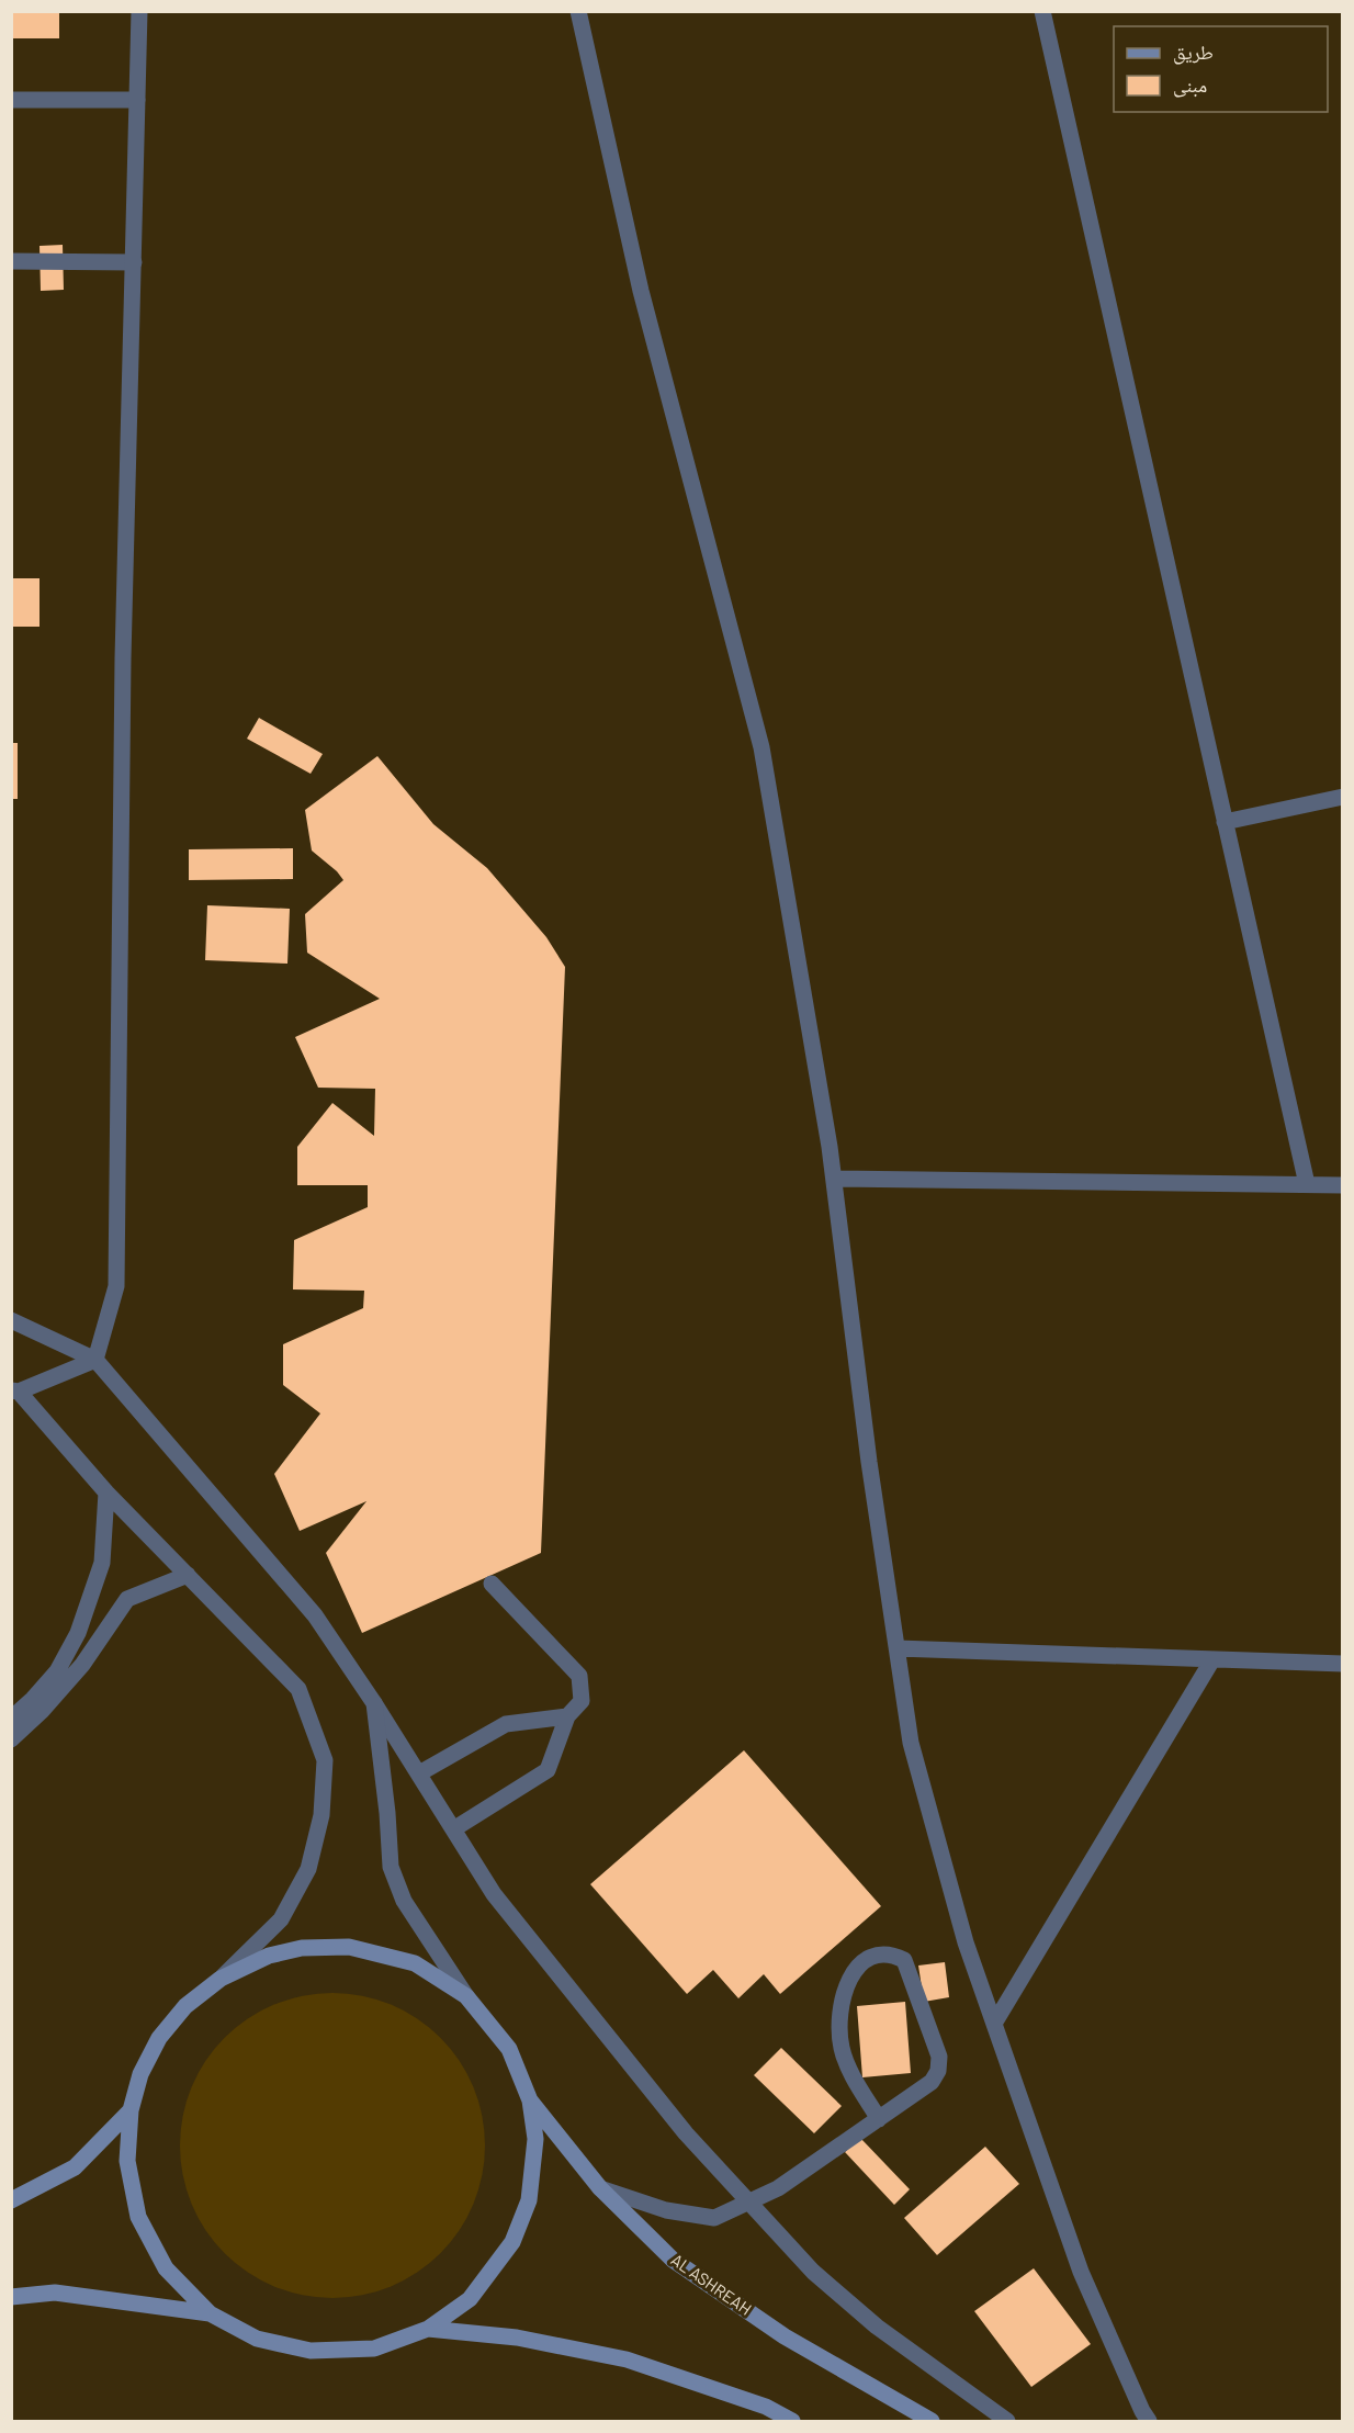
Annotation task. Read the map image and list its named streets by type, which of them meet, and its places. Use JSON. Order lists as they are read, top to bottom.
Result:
{
  "streets": {
    "street": ["AL ASHREAH"]
  },
  "legend": ["طريق", "مبنى"]
}
